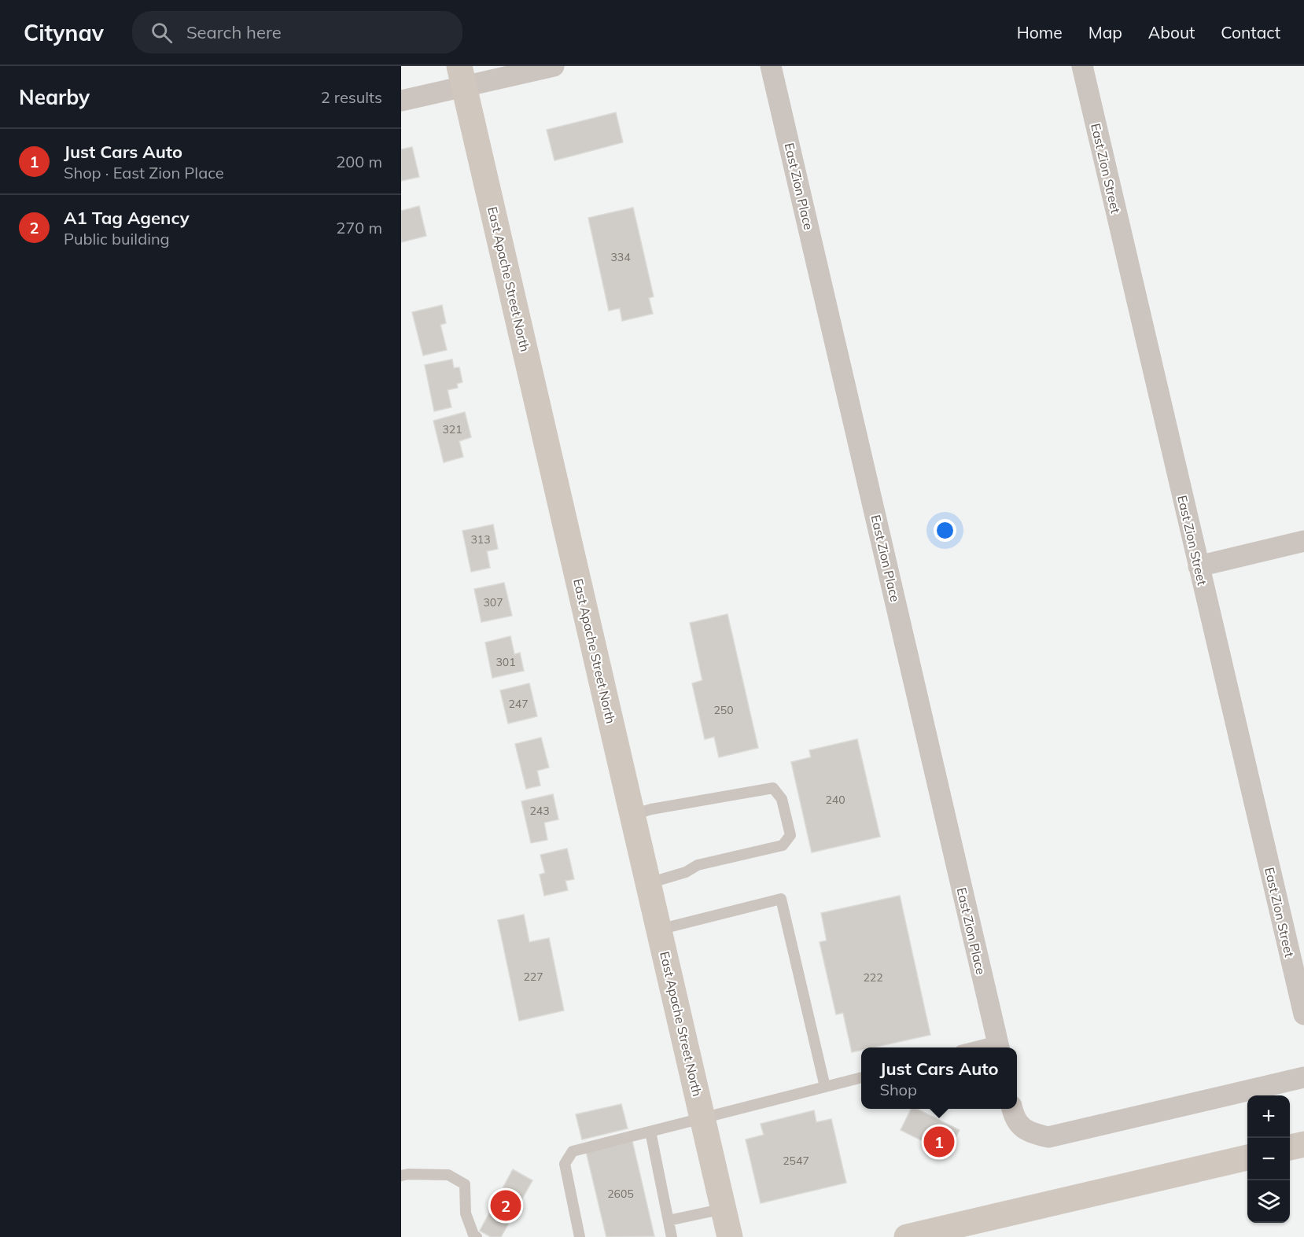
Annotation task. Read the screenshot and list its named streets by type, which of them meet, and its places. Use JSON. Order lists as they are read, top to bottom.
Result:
{
  "streets": {
    "main road": ["East Apache Street North"],
    "street": ["East Zion Street", "East Zion Place"]
  },
  "house_numbers": [
    "334",
    "321",
    "313",
    "307",
    "301",
    "247",
    "250",
    "240",
    "243",
    "227",
    "222",
    "2547",
    "2605"
  ],
  "page": {
    "header": "Citynav",
    "search": "Search here",
    "nav": [
      "Home",
      "Map",
      "About",
      "Contact"
    ],
    "heading": ["Nearby", "2 results"],
    "list": [
      {
        "mark": "1",
        "name": "Just Cars Auto",
        "note": "Shop · East Zion Place",
        "value": "200 m"
      },
      {
        "mark": "2",
        "name": "A1 Tag Agency",
        "note": "Public building",
        "value": "270 m"
      }
    ],
    "popup": ["Just Cars Auto", "Shop"],
    "map_buttons": ["+", "−"],
    "pins": ["1", "2"]
  }
}
